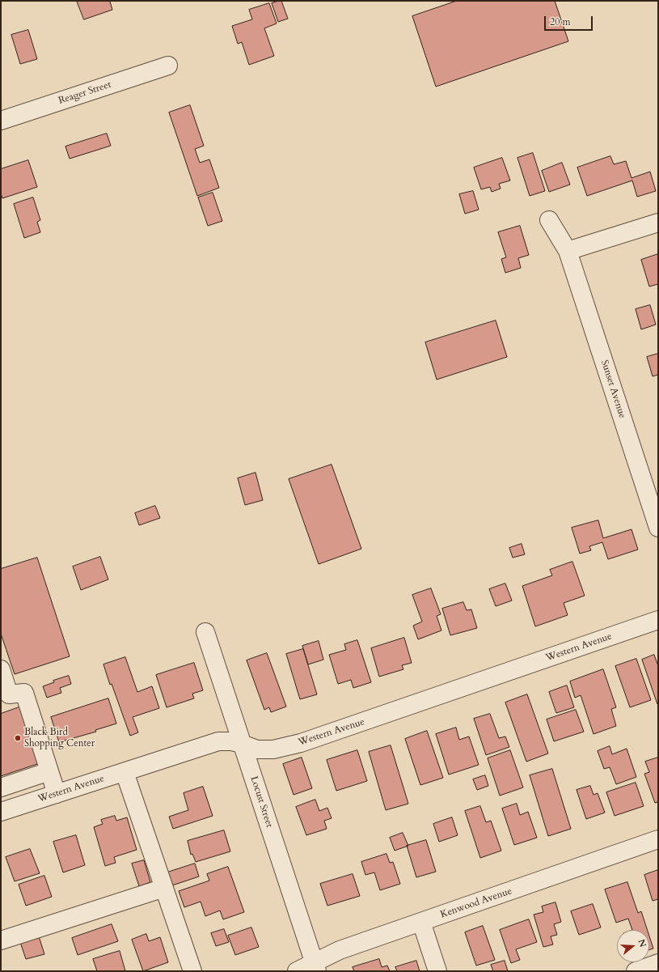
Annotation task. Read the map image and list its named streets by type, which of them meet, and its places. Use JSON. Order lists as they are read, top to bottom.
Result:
{
  "streets": {
    "street": [
      "Reager Street",
      "Sunset Avenue",
      "Western Avenue",
      "Locust Street",
      "Kenwood Avenue"
    ]
  },
  "crossings": [
    ["Western Avenue", "Locust Street"],
    ["Locust Street", "Kenwood Avenue"]
  ],
  "places": ["Black Bird Shopping Center"],
  "scale_bar": "20 m",
  "north": "right"
}
